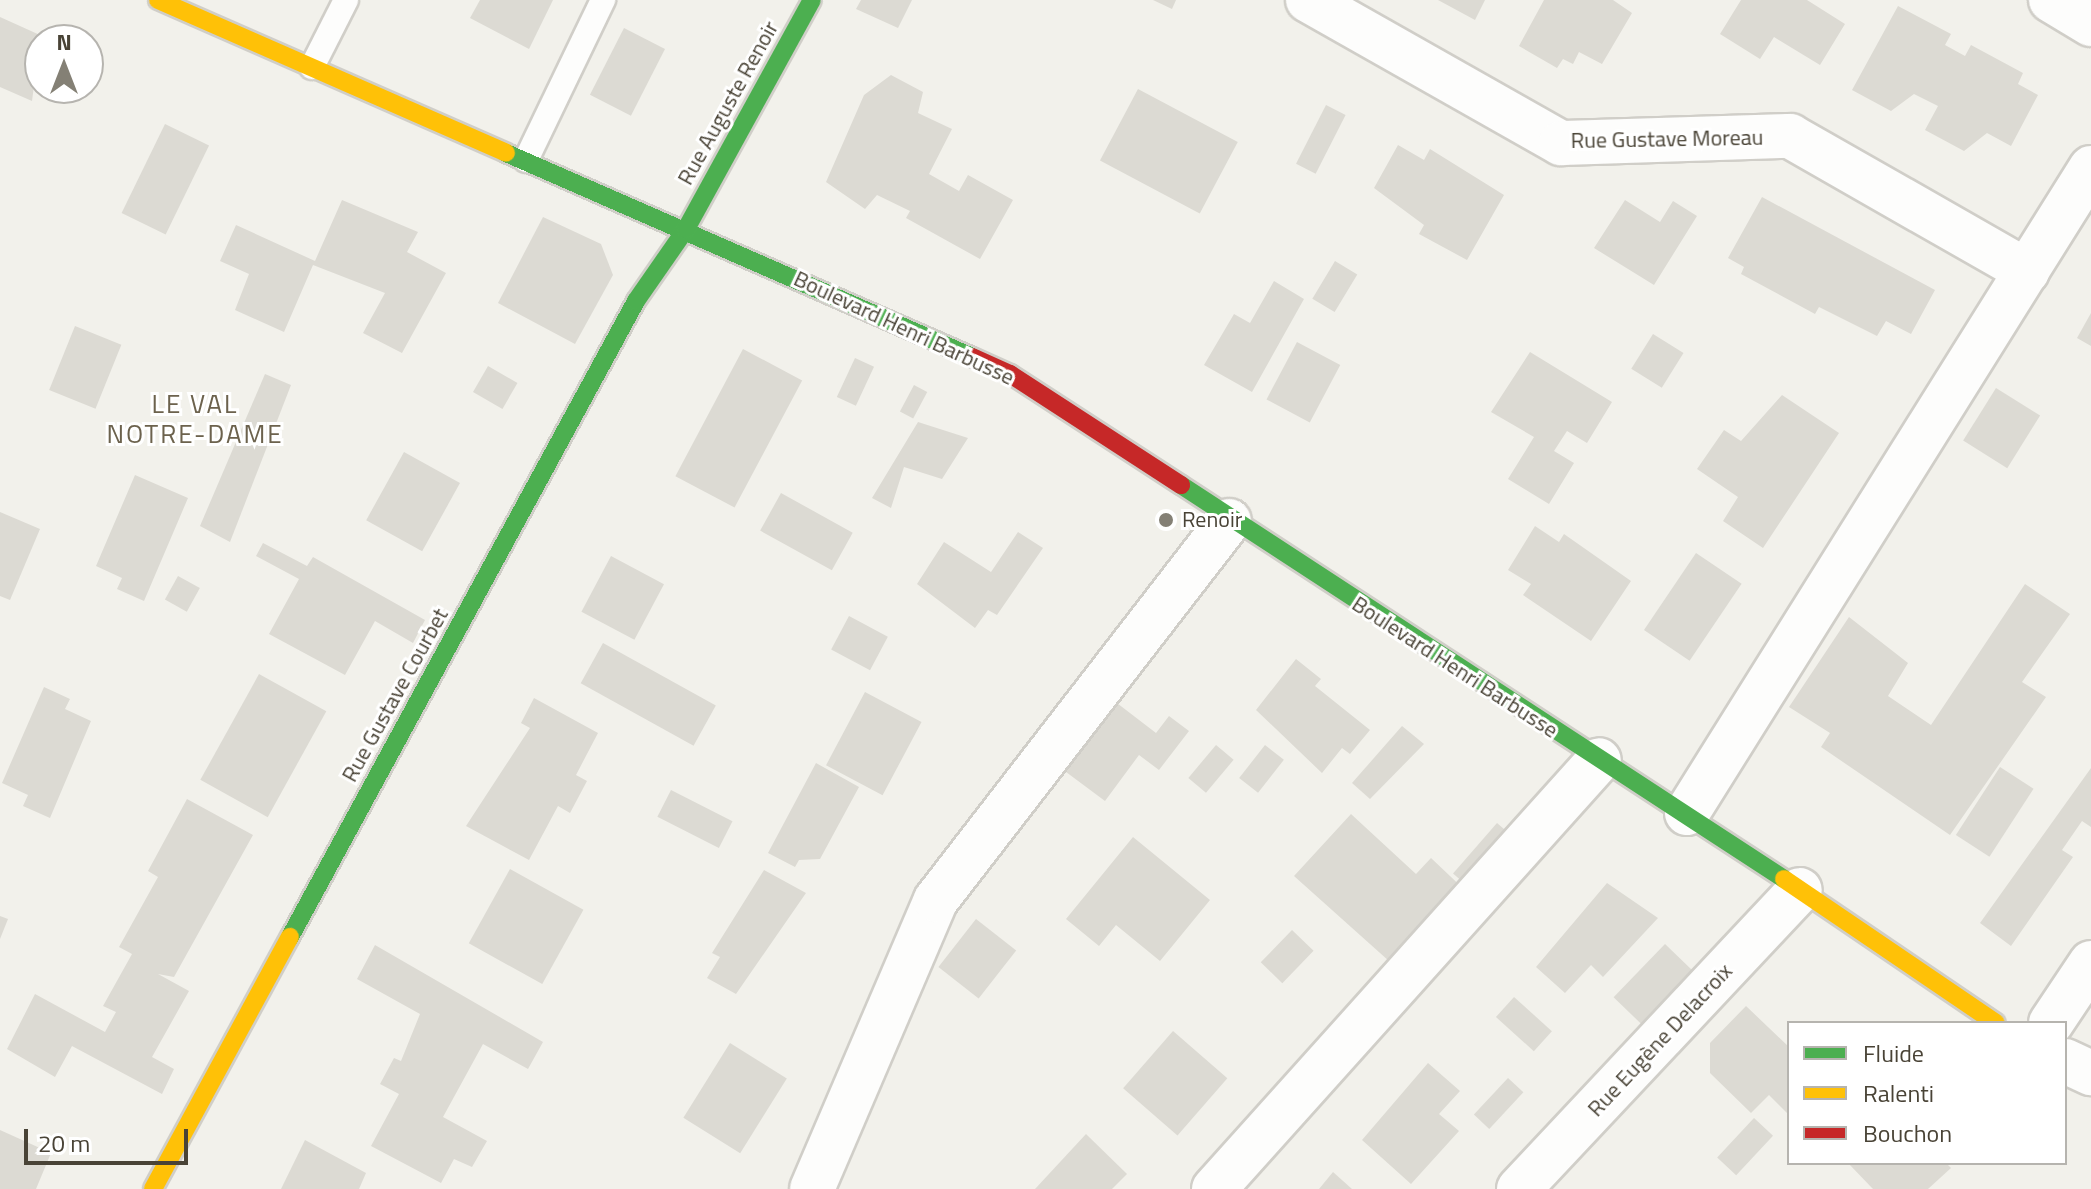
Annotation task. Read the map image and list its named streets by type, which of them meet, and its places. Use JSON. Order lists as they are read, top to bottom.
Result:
{
  "streets": {
    "street": [
      "Rue Auguste Renoir",
      "Rue Gustave Moreau",
      "Boulevard Henri Barbusse",
      "Rue Gustave Courbet",
      "Rue Eugène Delacroix"
    ]
  },
  "crossings": [
    ["Rue Auguste Renoir", "Boulevard Henri Barbusse"],
    ["Rue Auguste Renoir", "Rue Gustave Courbet"],
    ["Boulevard Henri Barbusse", "Rue Gustave Courbet"],
    ["Boulevard Henri Barbusse", "Rue Eugène Delacroix"]
  ],
  "districts": ["LE VAL NOTRE-DAME"],
  "places": ["Renoir"],
  "legend": ["Fluide", "Ralenti", "Bouchon"],
  "scale_bar": "20 m",
  "north": "top"
}
